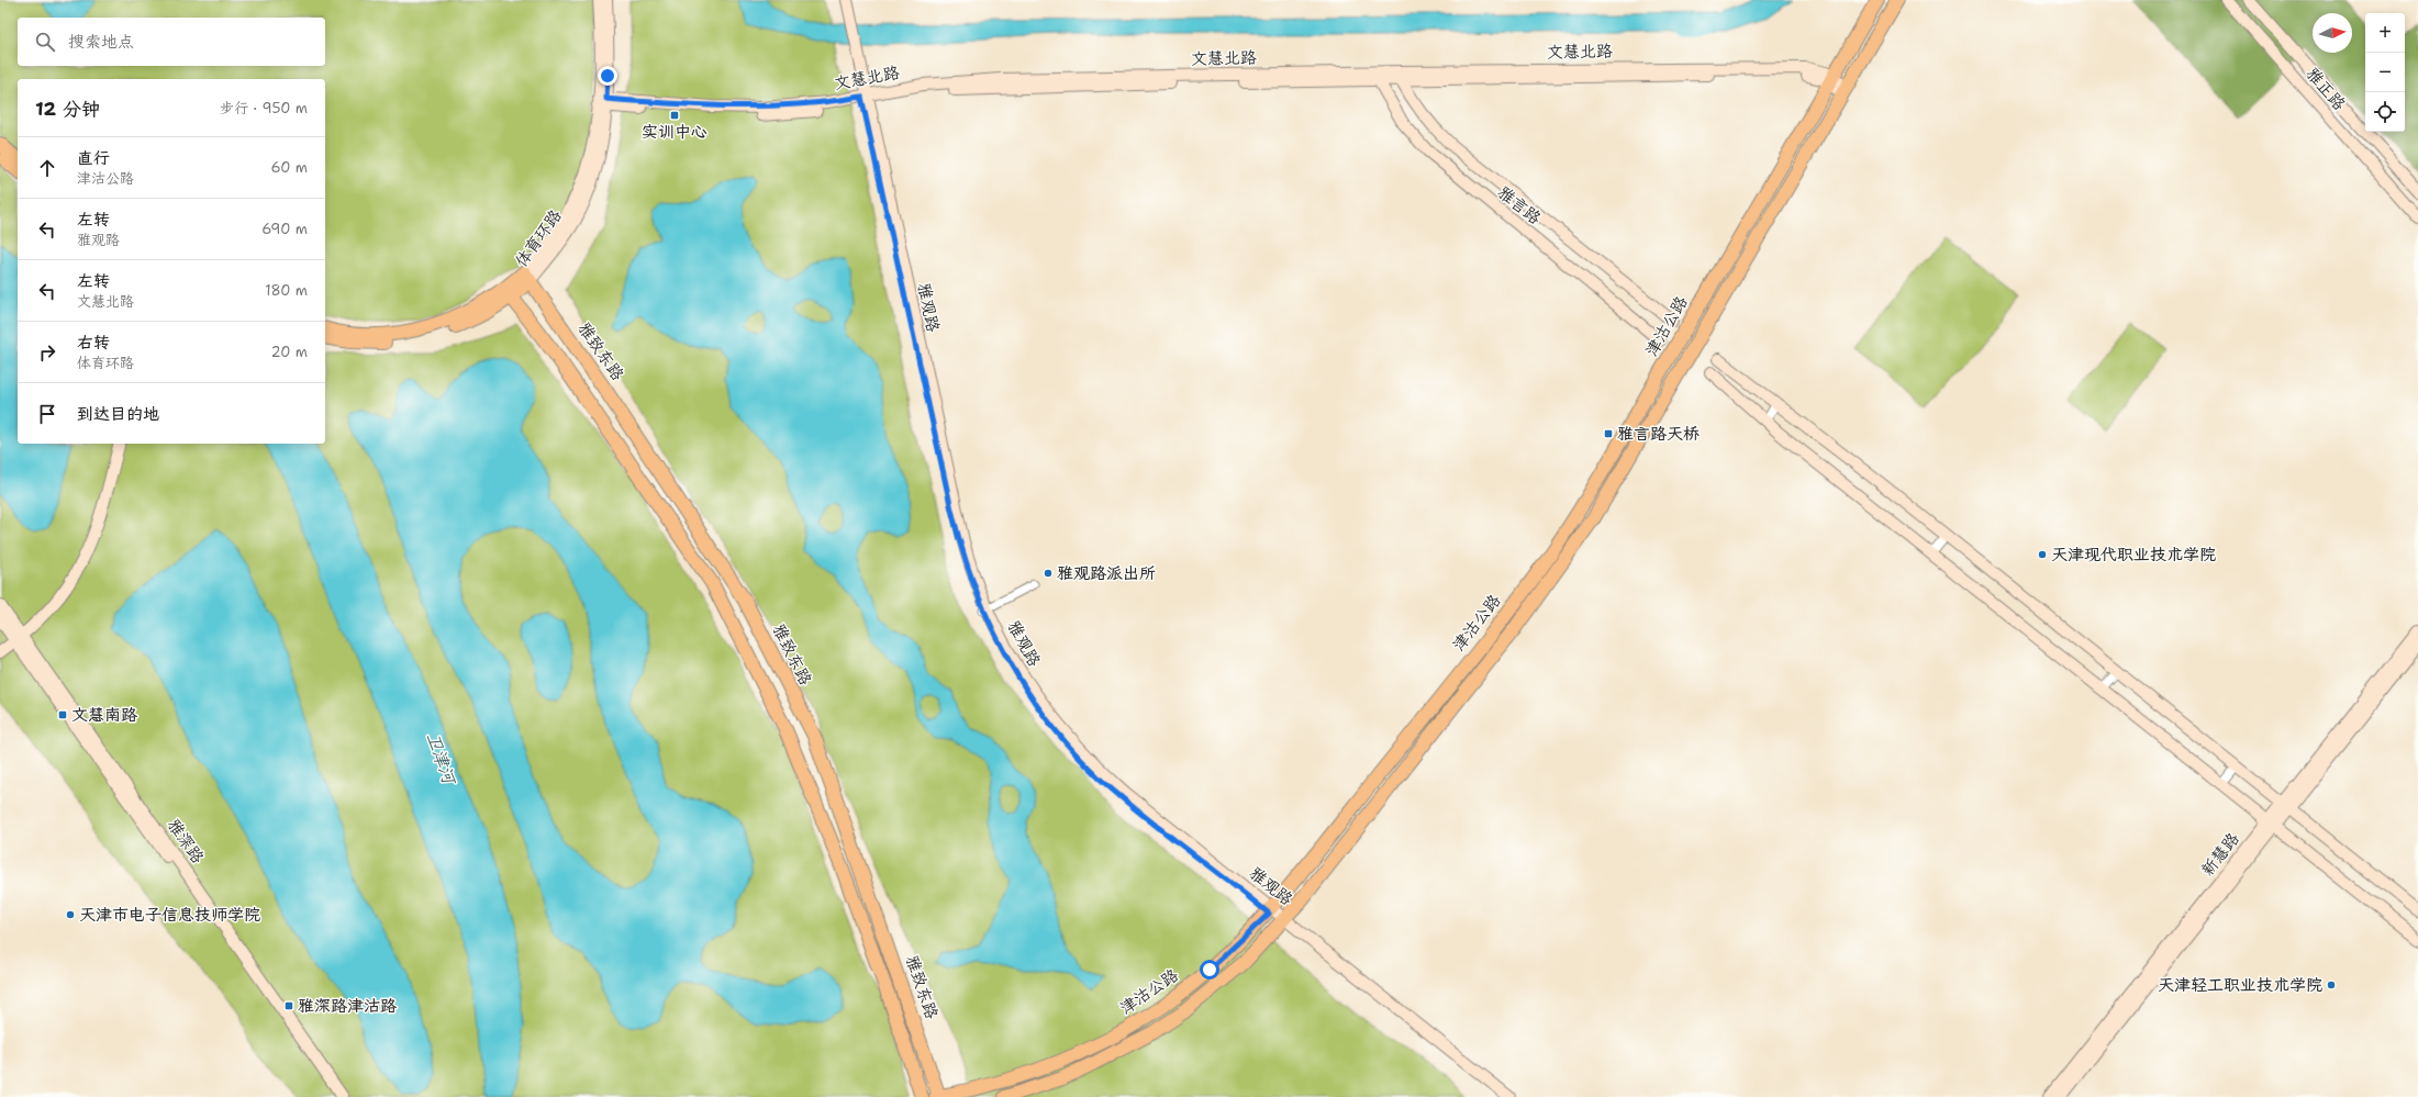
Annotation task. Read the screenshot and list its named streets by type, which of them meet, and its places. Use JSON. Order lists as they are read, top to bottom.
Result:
{
  "streets": {
    "main road": [
      "文慧北路",
      "雅正路",
      "雅言路",
      "体育环路",
      "雅观路",
      "津沽公路",
      "雅致东路",
      "雅深路",
      "新慧路"
    ]
  },
  "crossings": [
    ["文慧北路", "雅言路"],
    ["文慧北路", "体育环路"],
    ["文慧北路", "雅观路"],
    ["文慧北路", "津沽公路"],
    ["体育环路", "雅致东路"],
    ["雅观路", "津沽公路"],
    ["津沽公路", "雅致东路"]
  ],
  "water": ["卫津河"],
  "places": {
    "transit": [
      "实训中心",
      "雅言路天桥",
      "文慧南路",
      "雅深路津沽路"
    ],
    "other": [
      "天津现代职业技术学院",
      "雅观路派出所",
      "天津市电子信息技师学院",
      "天津轻工职业技术学院"
    ]
  },
  "north": "right",
  "page": {
    "map_buttons": ["+", "−"],
    "search": "搜索地点",
    "heading": ["12 分钟", "步行 · 950 m"],
    "list": [
      ["直行", "津沽公路", "60 m"],
      ["左转", "雅观路", "690 m"],
      ["左转", "文慧北路", "180 m"],
      ["右转", "体育环路", "20 m"],
      "到达目的地"
    ]
  }
}
